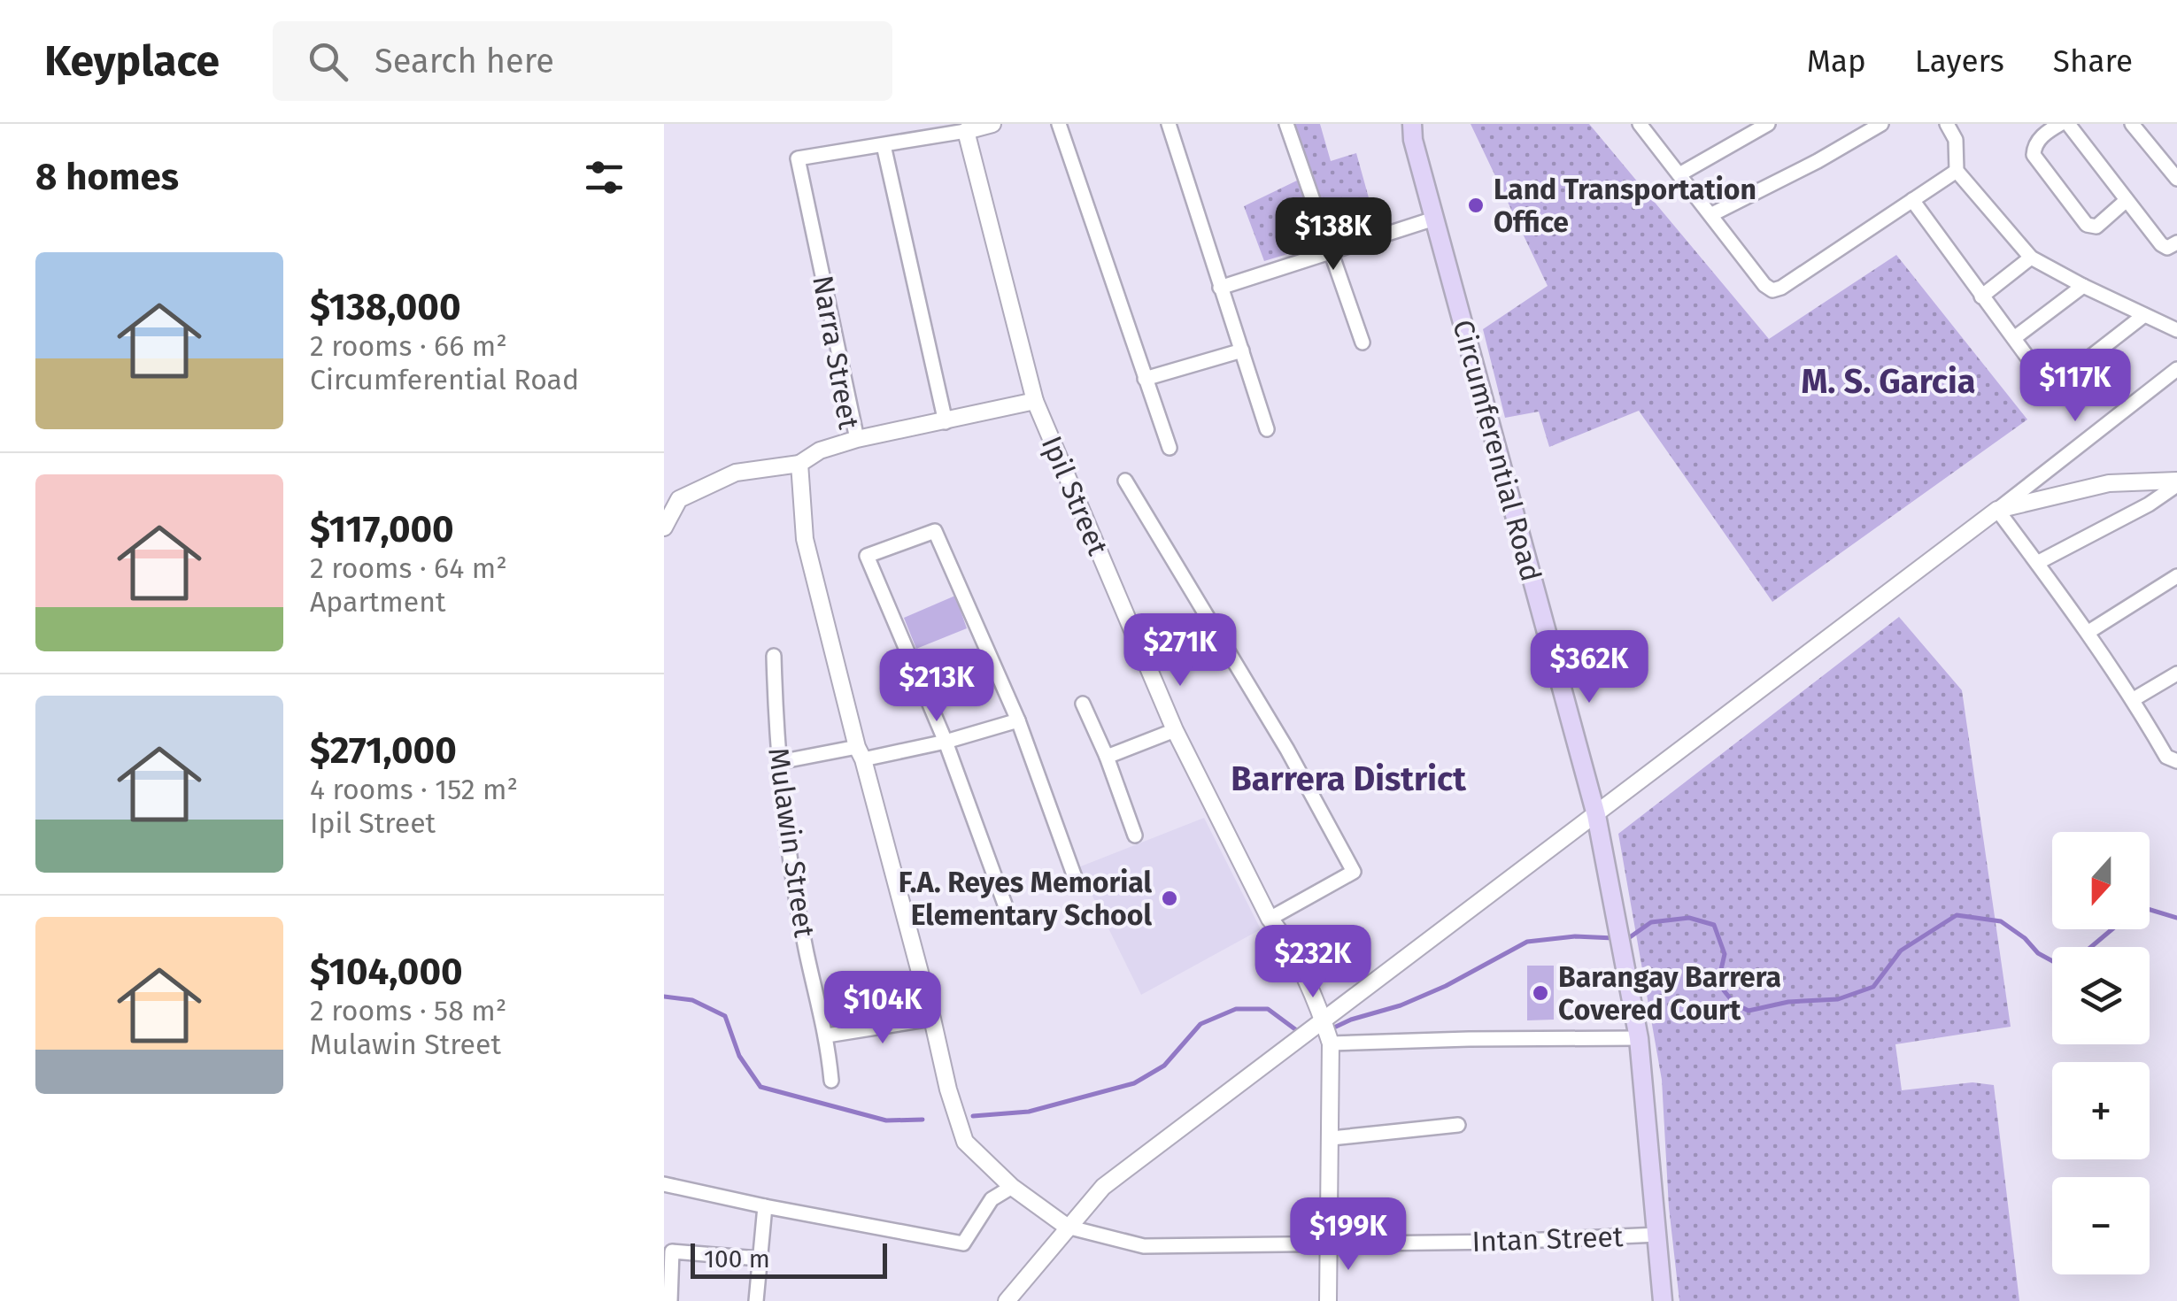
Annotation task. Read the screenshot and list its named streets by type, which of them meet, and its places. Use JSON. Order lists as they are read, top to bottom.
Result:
{
  "streets": {
    "main road": ["Circumferential Road"],
    "street": [
      "Narra Street",
      "Ipil Street",
      "Mulawin Street",
      "Intan Street"
    ]
  },
  "crossings": [
    ["Narra Street", "Ipil Street"],
    ["Circumferential Road", "Intan Street"],
    ["Ipil Street", "Intan Street"]
  ],
  "districts": ["M. S. Garcia", "Barrera District"],
  "places": ["Land Transportation Office", "F.A. Reyes Memorial Elementary School", "Barangay Barrera Covered Court"],
  "scale_bar": "100 m",
  "north": "bottom",
  "page": {
    "header": "Keyplace",
    "search": "Search here",
    "nav": ["Map", "Layers", "Share"],
    "heading": "8 homes",
    "price": [
      "$138K",
      "$117K",
      "$271K",
      "$362K",
      "$213K",
      "$232K",
      "$104K",
      "$199K"
    ],
    "list": [
      {
        "name": "$138,000",
        "note": "2 rooms · 66 m² · Circumferential Road"
      },
      {
        "name": "$117,000",
        "note": "2 rooms · 64 m² · Apartment"
      },
      {
        "name": "$271,000",
        "note": "4 rooms · 152 m² · Ipil Street"
      },
      {
        "name": "$104,000",
        "note": "2 rooms · 58 m² · Mulawin Street"
      }
    ],
    "map_buttons": ["+", "−"],
    "scale": "100 m"
  }
}
